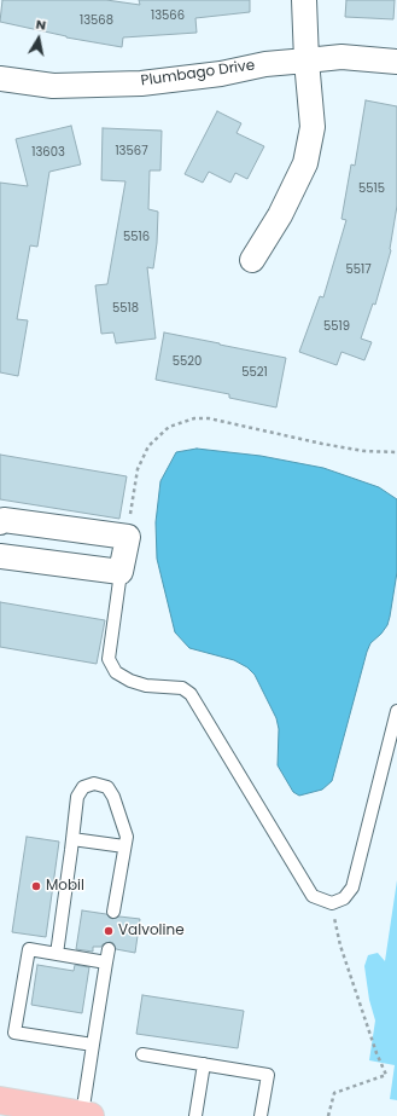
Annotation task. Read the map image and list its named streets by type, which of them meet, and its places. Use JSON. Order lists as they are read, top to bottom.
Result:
{
  "streets": {
    "street": ["Plumbago Drive"]
  },
  "places": ["Mobil", "Valvoline"],
  "house_numbers": [
    "13566",
    "13568",
    "13567",
    "13603",
    "5515",
    "5516",
    "5517",
    "5518",
    "5519",
    "5520",
    "5521"
  ],
  "north": "top"
}
